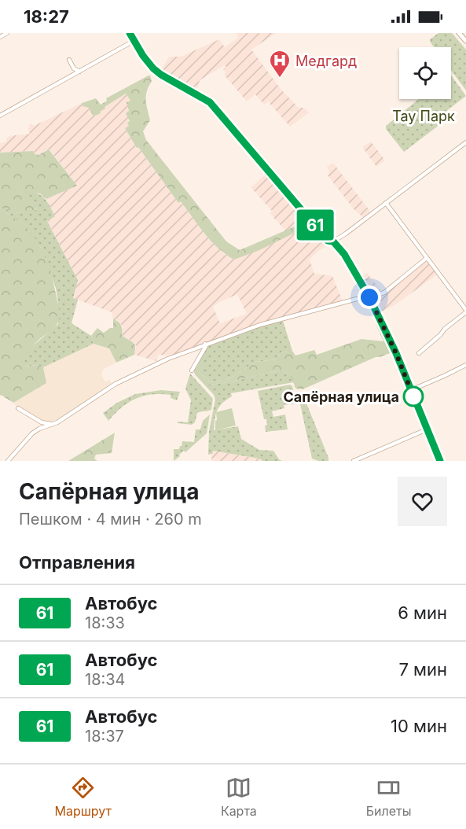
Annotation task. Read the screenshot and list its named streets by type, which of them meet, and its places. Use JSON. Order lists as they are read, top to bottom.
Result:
{
  "parks": ["Тау Парк"],
  "places": {
    "hospital": ["Медгард"],
    "other": ["Сапёрная улица"]
  },
  "lines": ["bus line 61"],
  "page": {
    "status": "18:27",
    "on_map": "61",
    "heading": [
      ["Сапёрная улица", "Пешком · 4 мин · 260 m"],
      "Отправления"
    ],
    "list": [
      {
        "mark": "61",
        "name": "Автобус",
        "note": "18:33",
        "value": "6 мин"
      },
      {
        "mark": "61",
        "name": "Автобус",
        "note": "18:34",
        "value": "7 мин"
      },
      {
        "mark": "61",
        "name": "Автобус",
        "note": "18:37",
        "value": "10 мин"
      }
    ],
    "tabs": ["Маршрут", "Карта", "Билеты"]
  }
}
